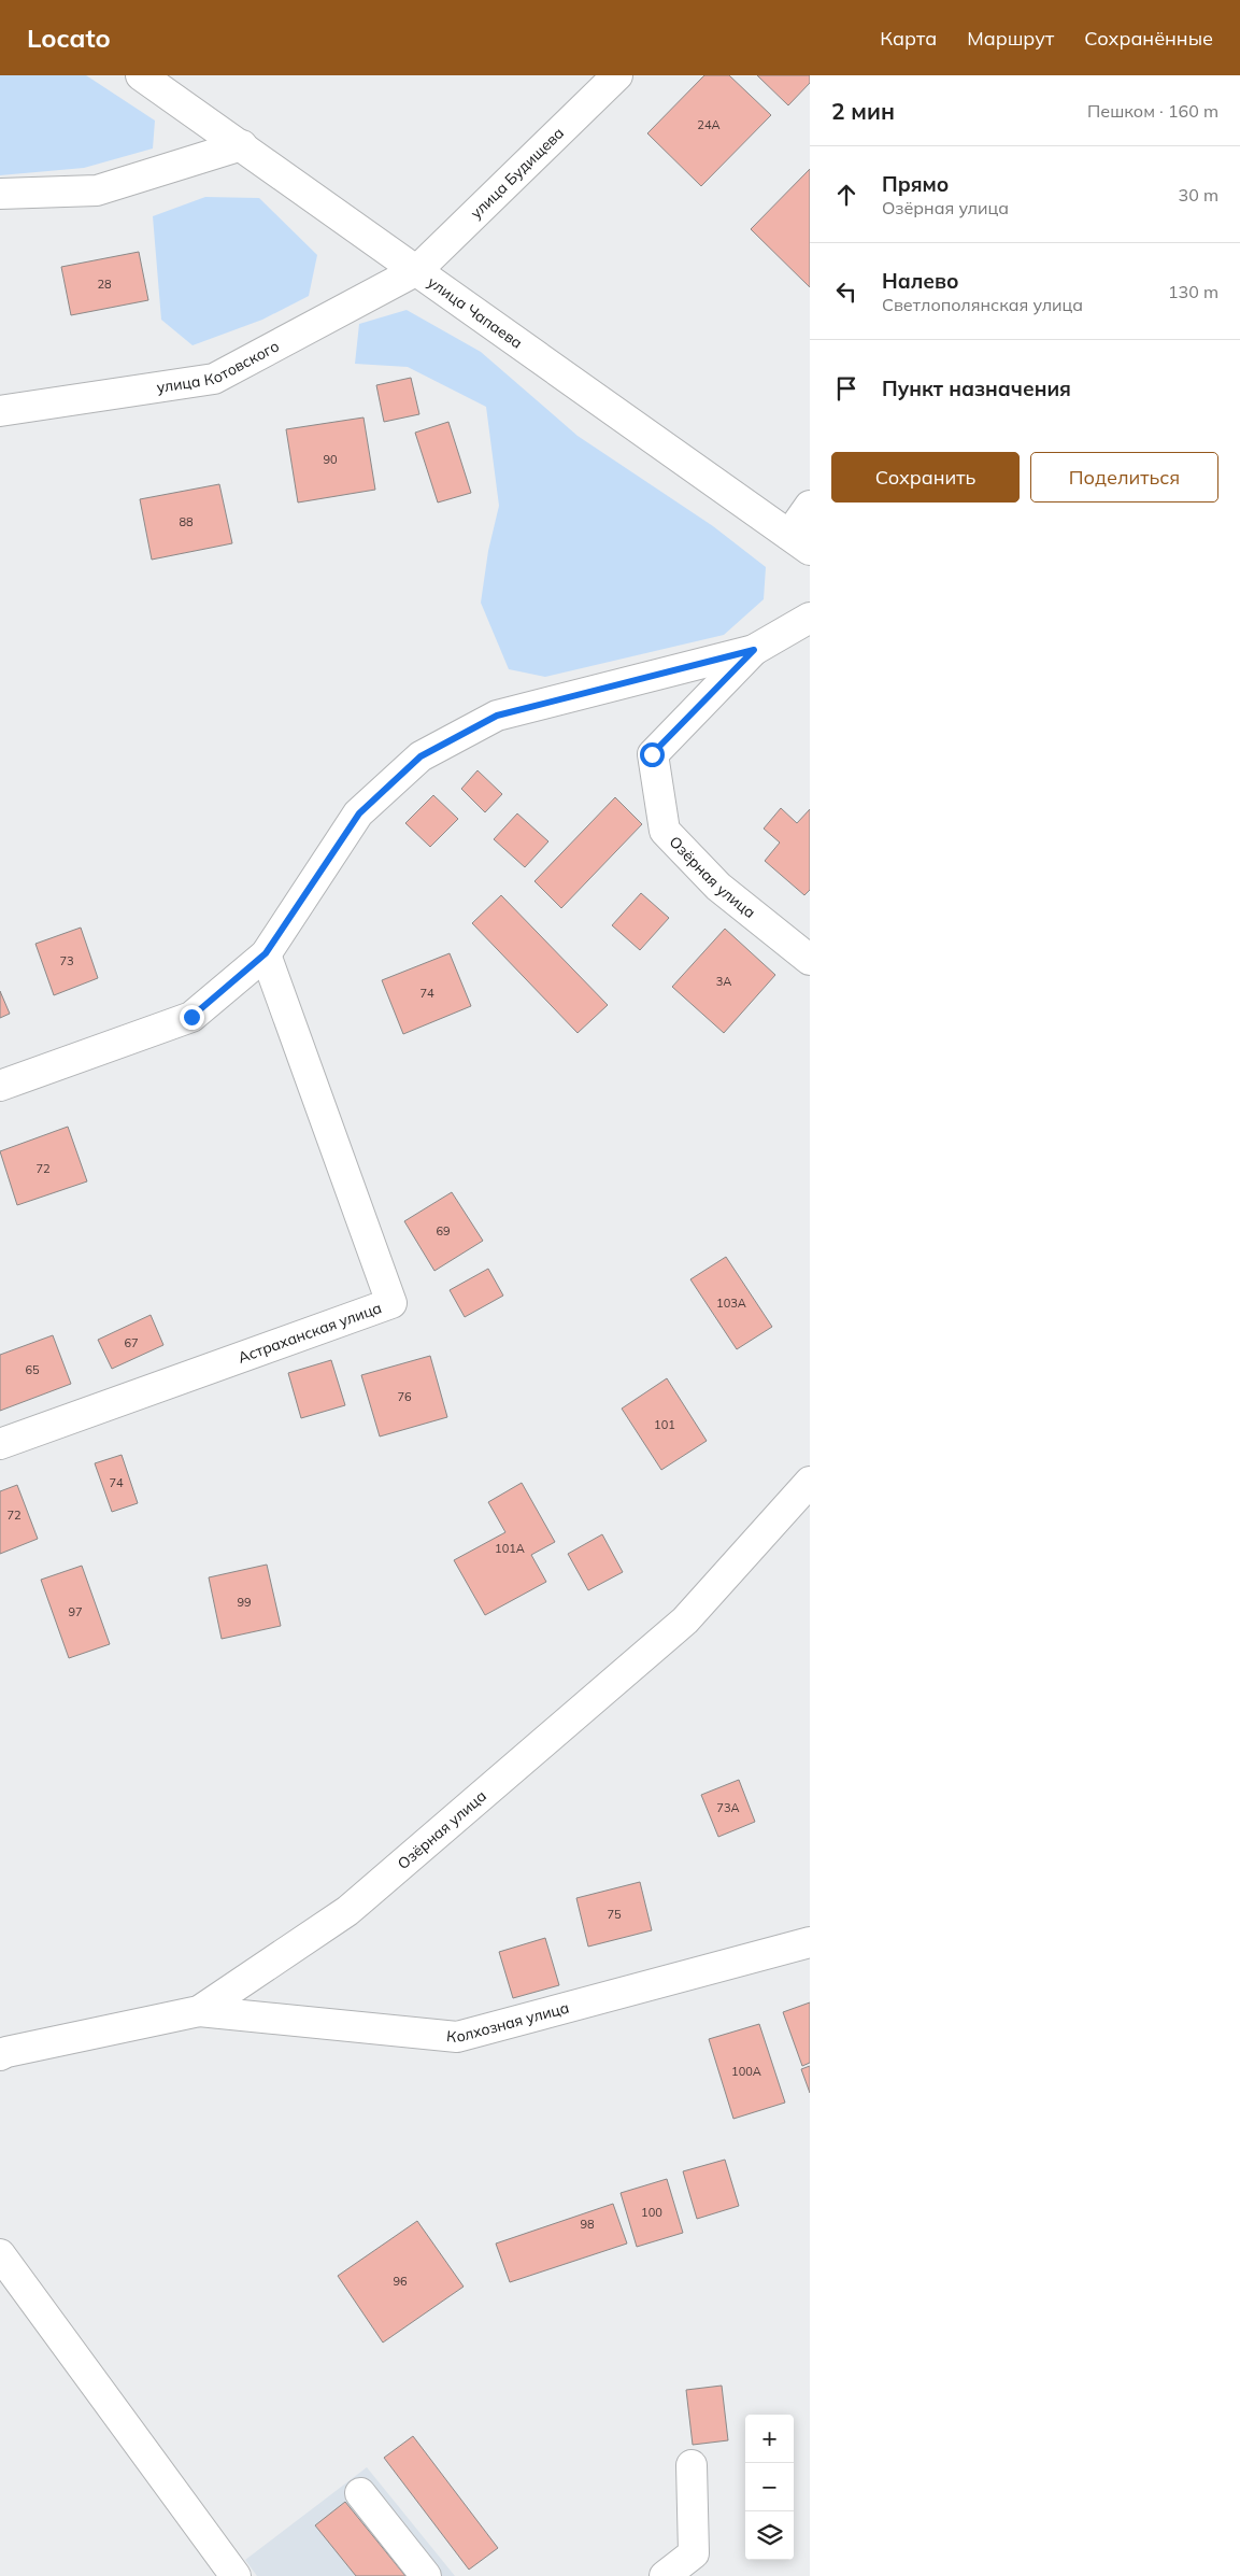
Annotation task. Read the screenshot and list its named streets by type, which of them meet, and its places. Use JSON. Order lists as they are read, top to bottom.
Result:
{
  "streets": {
    "street": [
      "улица Будищева",
      "улица Чапаева",
      "улица Котовского",
      "Озёрная улица",
      "Астраханская улица",
      "Колхозная улица"
    ]
  },
  "crossings": [
    ["улица Будищева", "улица Чапаева"],
    ["улица Будищева", "улица Котовского"],
    ["улица Чапаева", "улица Котовского"],
    ["Озёрная улица", "Колхозная улица"]
  ],
  "house_numbers": [
    "24А",
    "28",
    "90",
    "88",
    "73",
    "3А",
    "74",
    "72",
    "69",
    "103А",
    "67",
    "65",
    "76",
    "101",
    "74",
    "72",
    "101А",
    "99",
    "97",
    "73А",
    "75",
    "100А",
    "100",
    "98",
    "96"
  ],
  "page": {
    "header": "Locato",
    "nav": ["Карта", "Маршрут", "Сохранённые"],
    "heading": ["2 мин", "Пешком · 160 m"],
    "list": [
      ["Прямо", "Озёрная улица", "30 m"],
      ["Налево", "Светлополянская улица", "130 m"],
      "Пункт назначения"
    ],
    "buttons": ["Сохранить", "Поделиться"],
    "map_buttons": ["+", "−"]
  }
}
